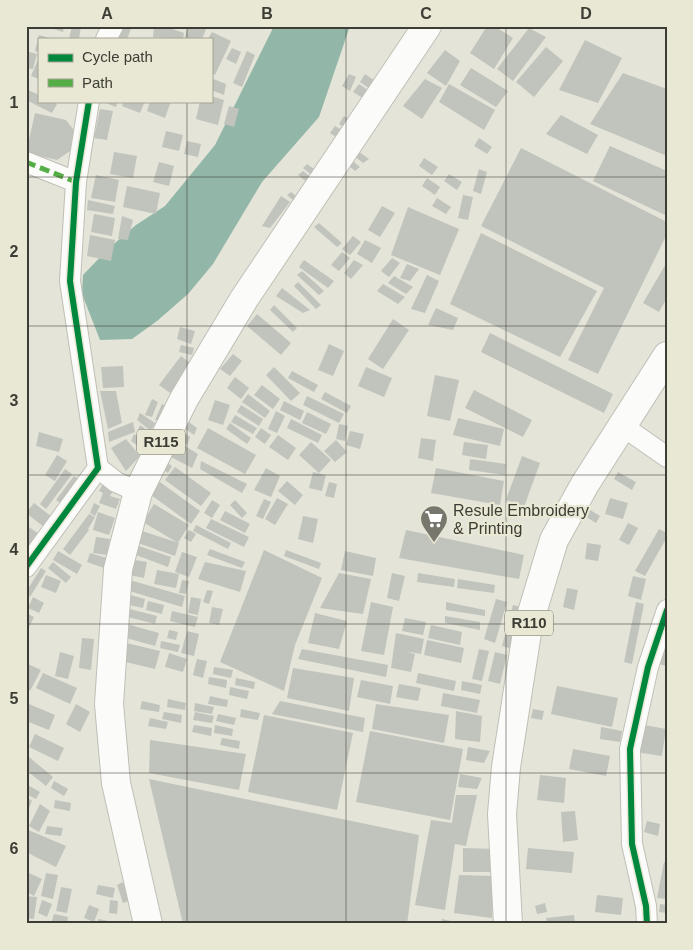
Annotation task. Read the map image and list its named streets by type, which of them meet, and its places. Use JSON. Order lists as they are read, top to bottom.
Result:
{
  "streets": {
    "main road": ["R115", "R110"]
  },
  "places": {
    "supermarket": ["Resule Embroidery & Printing"]
  },
  "legend": ["Cycle path", "Path"],
  "grid": {
    "columns": [
      "A",
      "B",
      "C",
      "D"
    ],
    "rows": [
      "1",
      "2",
      "3",
      "4",
      "5",
      "6"
    ]
  }
}
